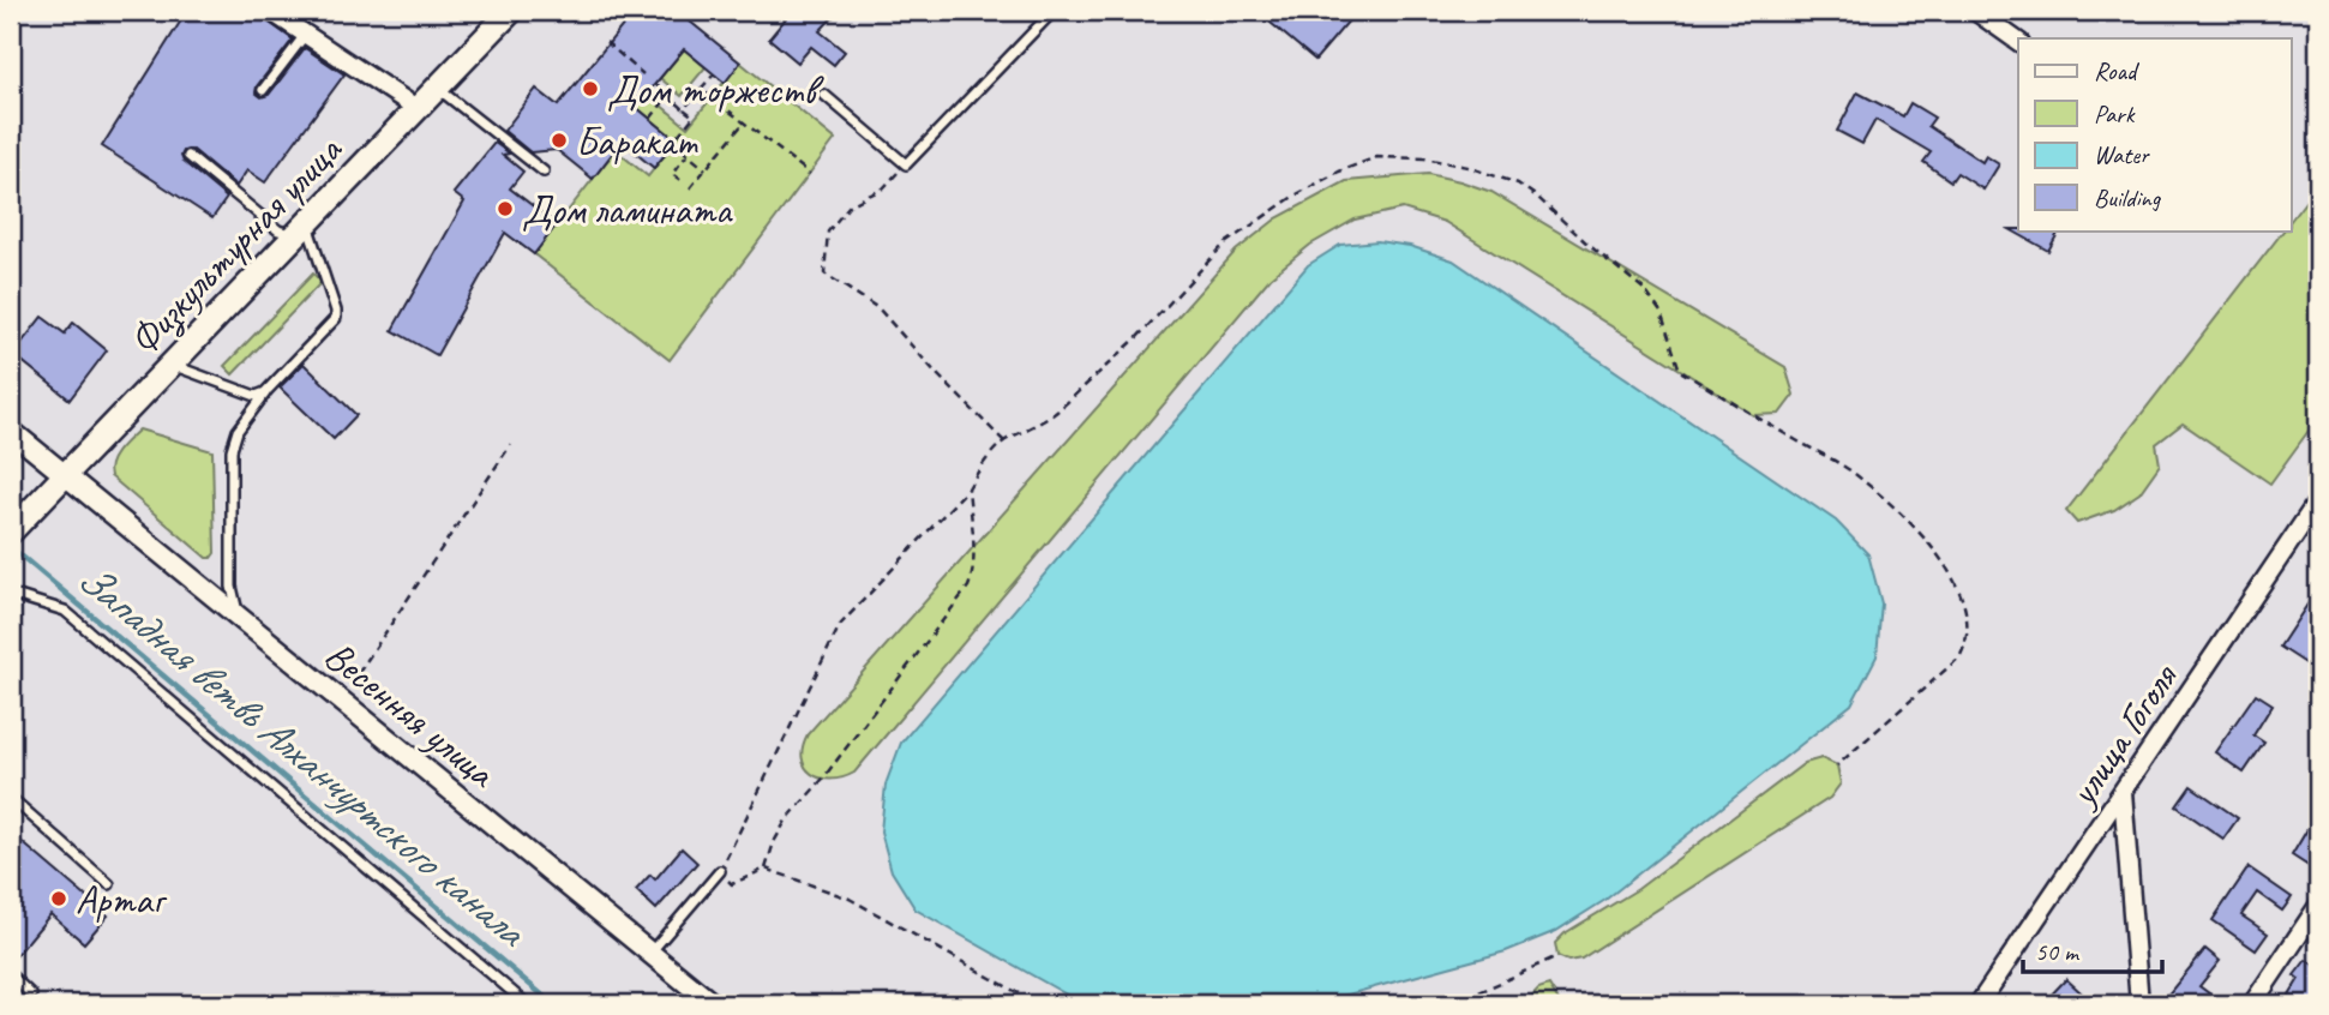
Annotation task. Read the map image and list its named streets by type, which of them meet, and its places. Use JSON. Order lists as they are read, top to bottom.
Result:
{
  "streets": {
    "main road": ["Физкультурная улица"],
    "street": ["Весенняя улица", "улица Гоголя"]
  },
  "crossings": [
    ["Физкультурная улица", "Весенняя улица"]
  ],
  "water": ["Западная ветвь Алханчуртского канала"],
  "places": [
    "Дом торжеств",
    "Баракат",
    "Дом ламината",
    "Артаг"
  ],
  "legend": [
    "Road",
    "Park",
    "Water",
    "Building"
  ],
  "scale_bar": "50 m"
}
